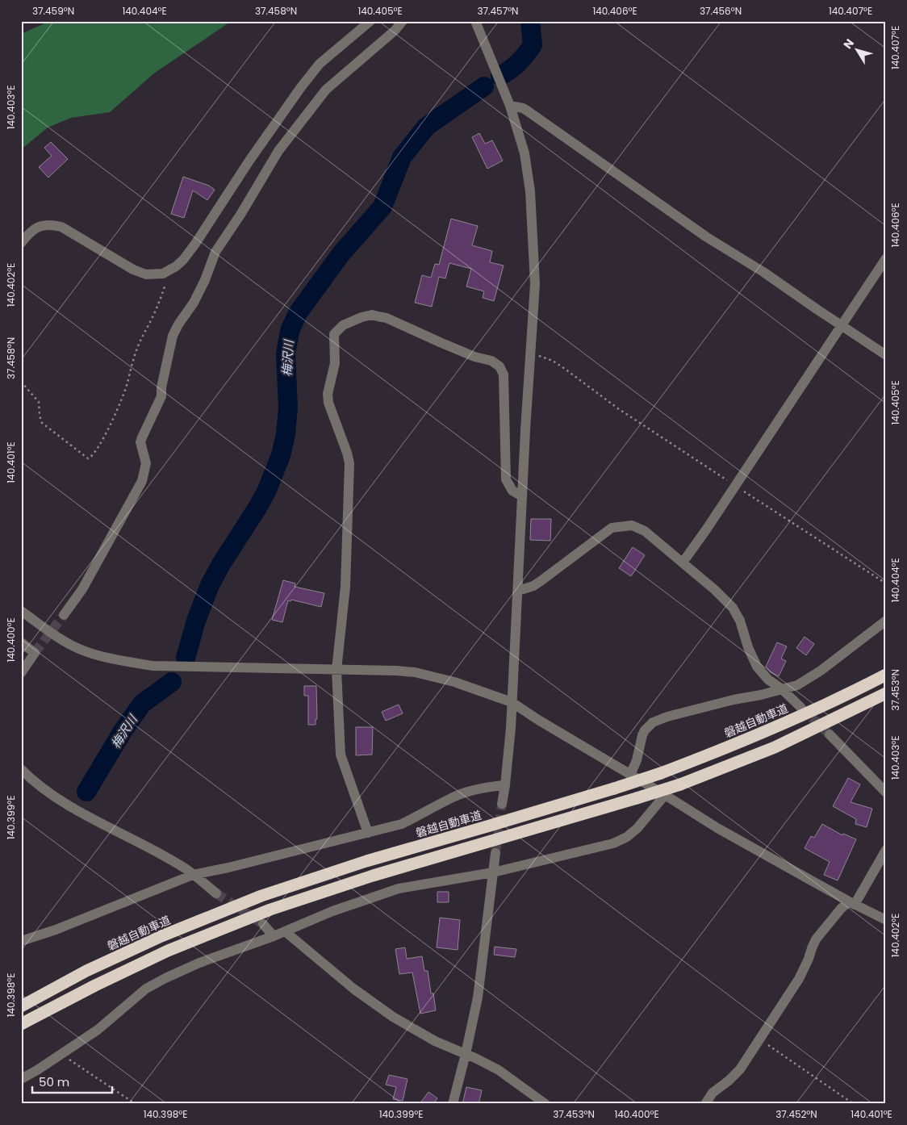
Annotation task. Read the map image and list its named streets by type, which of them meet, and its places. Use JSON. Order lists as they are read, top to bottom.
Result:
{
  "streets": {
    "highway": ["磐越自動車道"]
  },
  "water": ["梅沢川"],
  "scale_bar": "50 m",
  "north": "top left",
  "coordinates": [
    "37.459°N",
    "140.404°E",
    "37.458°N",
    "140.405°E",
    "37.457°N",
    "140.406°E",
    "37.456°N",
    "140.407°E",
    "140.403°E",
    "140.402°E",
    "140.401°E",
    "140.400°E",
    "37.453°N",
    "140.399°E",
    "140.398°E",
    "37.452°N"
  ]
}
